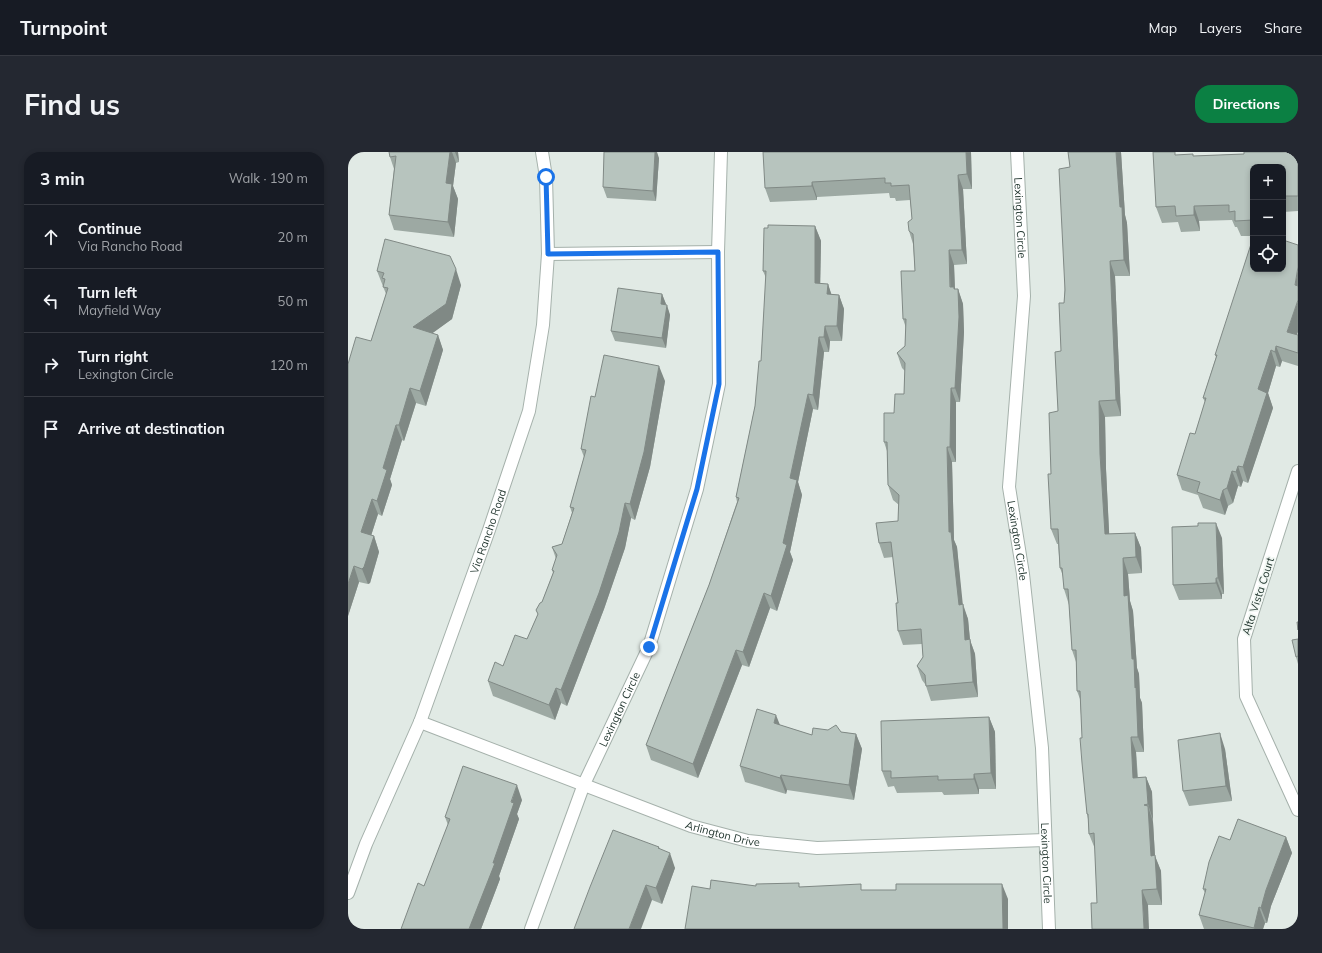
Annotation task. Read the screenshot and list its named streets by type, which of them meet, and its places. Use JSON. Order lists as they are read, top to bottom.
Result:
{
  "streets": {
    "street": [
      "Lexington Circle",
      "Via Rancho Road",
      "Alta Vista Court",
      "Arlington Drive"
    ]
  },
  "crossings": [
    ["Lexington Circle", "Arlington Drive"],
    ["Via Rancho Road", "Arlington Drive"]
  ],
  "page": {
    "header": "Turnpoint",
    "nav": ["Map", "Layers", "Share"],
    "buttons": "Directions",
    "title": "Find us",
    "heading": ["3 min", "Walk · 190 m"],
    "map_buttons": ["+", "−"],
    "list": [
      ["Continue", "Via Rancho Road", "20 m"],
      ["Turn left", "Mayfield Way", "50 m"],
      ["Turn right", "Lexington Circle", "120 m"],
      "Arrive at destination"
    ]
  }
}
